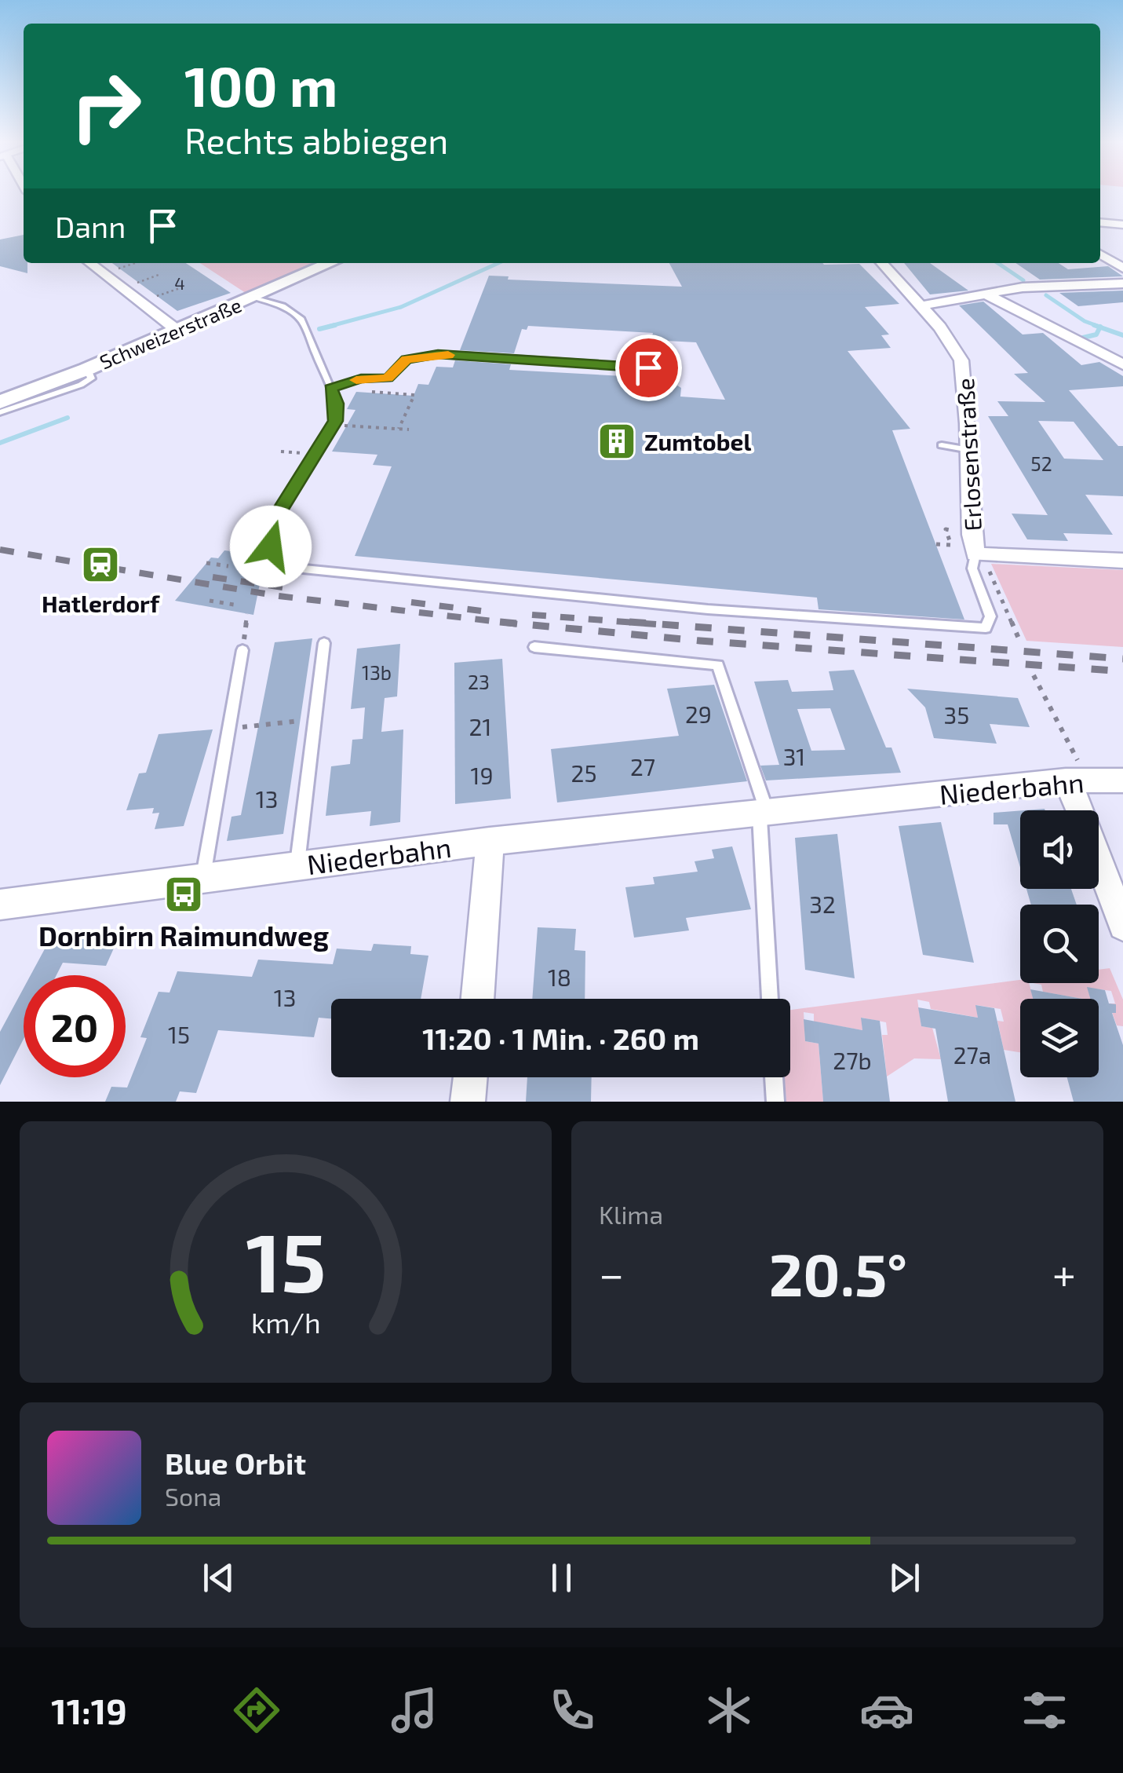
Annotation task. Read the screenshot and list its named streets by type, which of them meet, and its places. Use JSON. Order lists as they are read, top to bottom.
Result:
{
  "streets": {
    "street": ["Schweizerstraße", "Erlosenstraße", "Niederbahn"]
  },
  "places": {
    "building": ["Zumtobel"],
    "station": ["Hatlerdorf"],
    "bus stop": ["Dornbirn Raimundweg"]
  },
  "house_numbers": [
    "4",
    "52",
    "13b",
    "23",
    "29",
    "35",
    "21",
    "31",
    "27",
    "25",
    "19",
    "13",
    "32",
    "18",
    "13",
    "15",
    "27a",
    "27b"
  ],
  "page": {
    "turn": ["100 m", "Rechts abbiegen"],
    "then": "Dann",
    "limit": "20",
    "trip": "11:20 · 1 Min. · 260 m",
    "tile": "Klima",
    "heat": ["−", "20.5°", "+"],
    "song": ["Blue Orbit", "Sona"],
    "tabs": "11:19",
    "gauge": ["15", "km/h"]
  }
}
